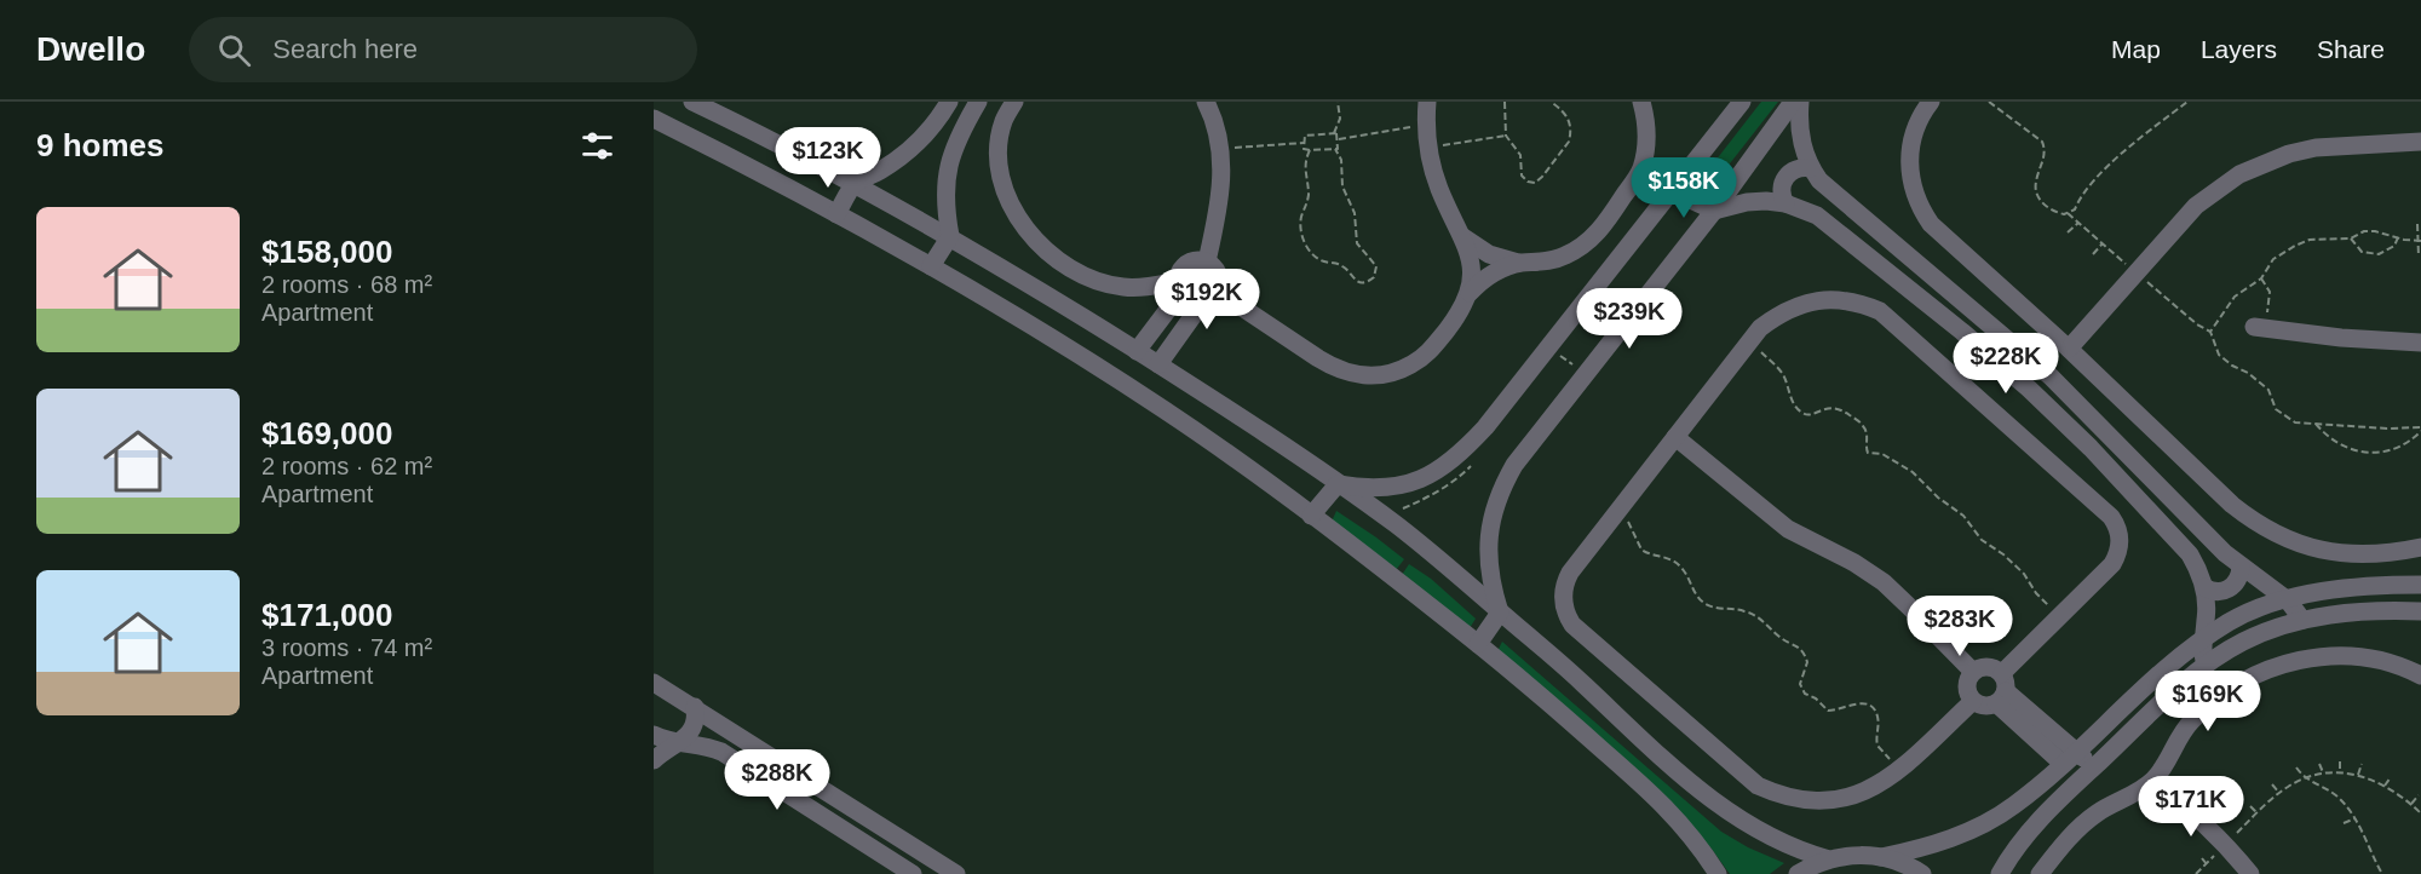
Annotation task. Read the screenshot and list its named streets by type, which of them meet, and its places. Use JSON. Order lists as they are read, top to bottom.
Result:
{
  "page": {
    "header": "Dwello",
    "search": "Search here",
    "nav": ["Map", "Layers", "Share"],
    "heading": "9 homes",
    "price": [
      "$123K",
      "$158K",
      "$192K",
      "$239K",
      "$228K",
      "$283K",
      "$169K",
      "$288K",
      "$171K"
    ],
    "list": [
      {
        "name": "$158,000",
        "note": "2 rooms · 68 m² · Apartment"
      },
      {
        "name": "$169,000",
        "note": "2 rooms · 62 m² · Apartment"
      },
      {
        "name": "$171,000",
        "note": "3 rooms · 74 m² · Apartment"
      }
    ]
  }
}
